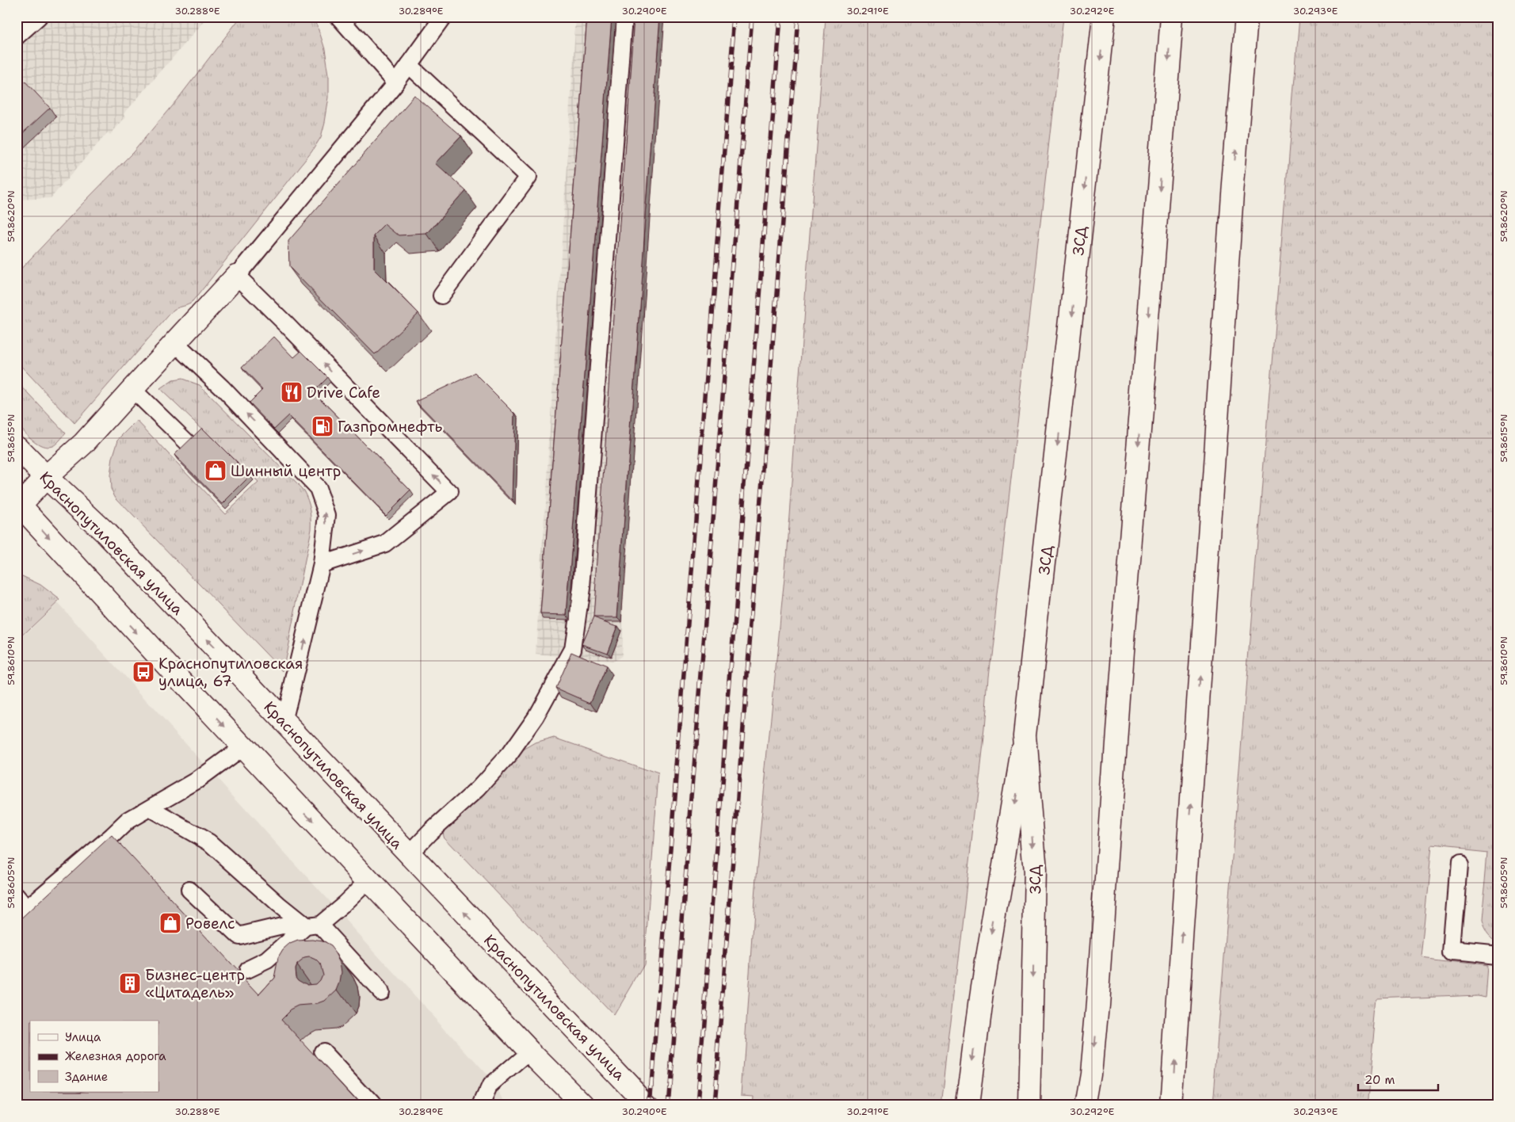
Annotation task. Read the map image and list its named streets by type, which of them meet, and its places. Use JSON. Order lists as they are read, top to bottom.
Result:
{
  "streets": {
    "main road": ["ЗСД", "Краснопутиловская улица"]
  },
  "places": {
    "restaurant": ["Drive Cafe"],
    "fuel station": ["Газпромнефть"],
    "shop": ["Шинный центр", "Ровелс"],
    "bus stop": ["Краснопутиловская улица, 67"],
    "building": ["Бизнес-центр «Цитадель»"]
  },
  "legend": ["Улица", "Железная дорога", "Здание"],
  "scale_bar": "20 m",
  "coordinates": [
    "30.288°E",
    "30.289°E",
    "30.290°E",
    "30.291°E",
    "30.292°E",
    "30.293°E",
    "59.8620°N",
    "59.8615°N",
    "59.8610°N",
    "59.8605°N"
  ]
}
